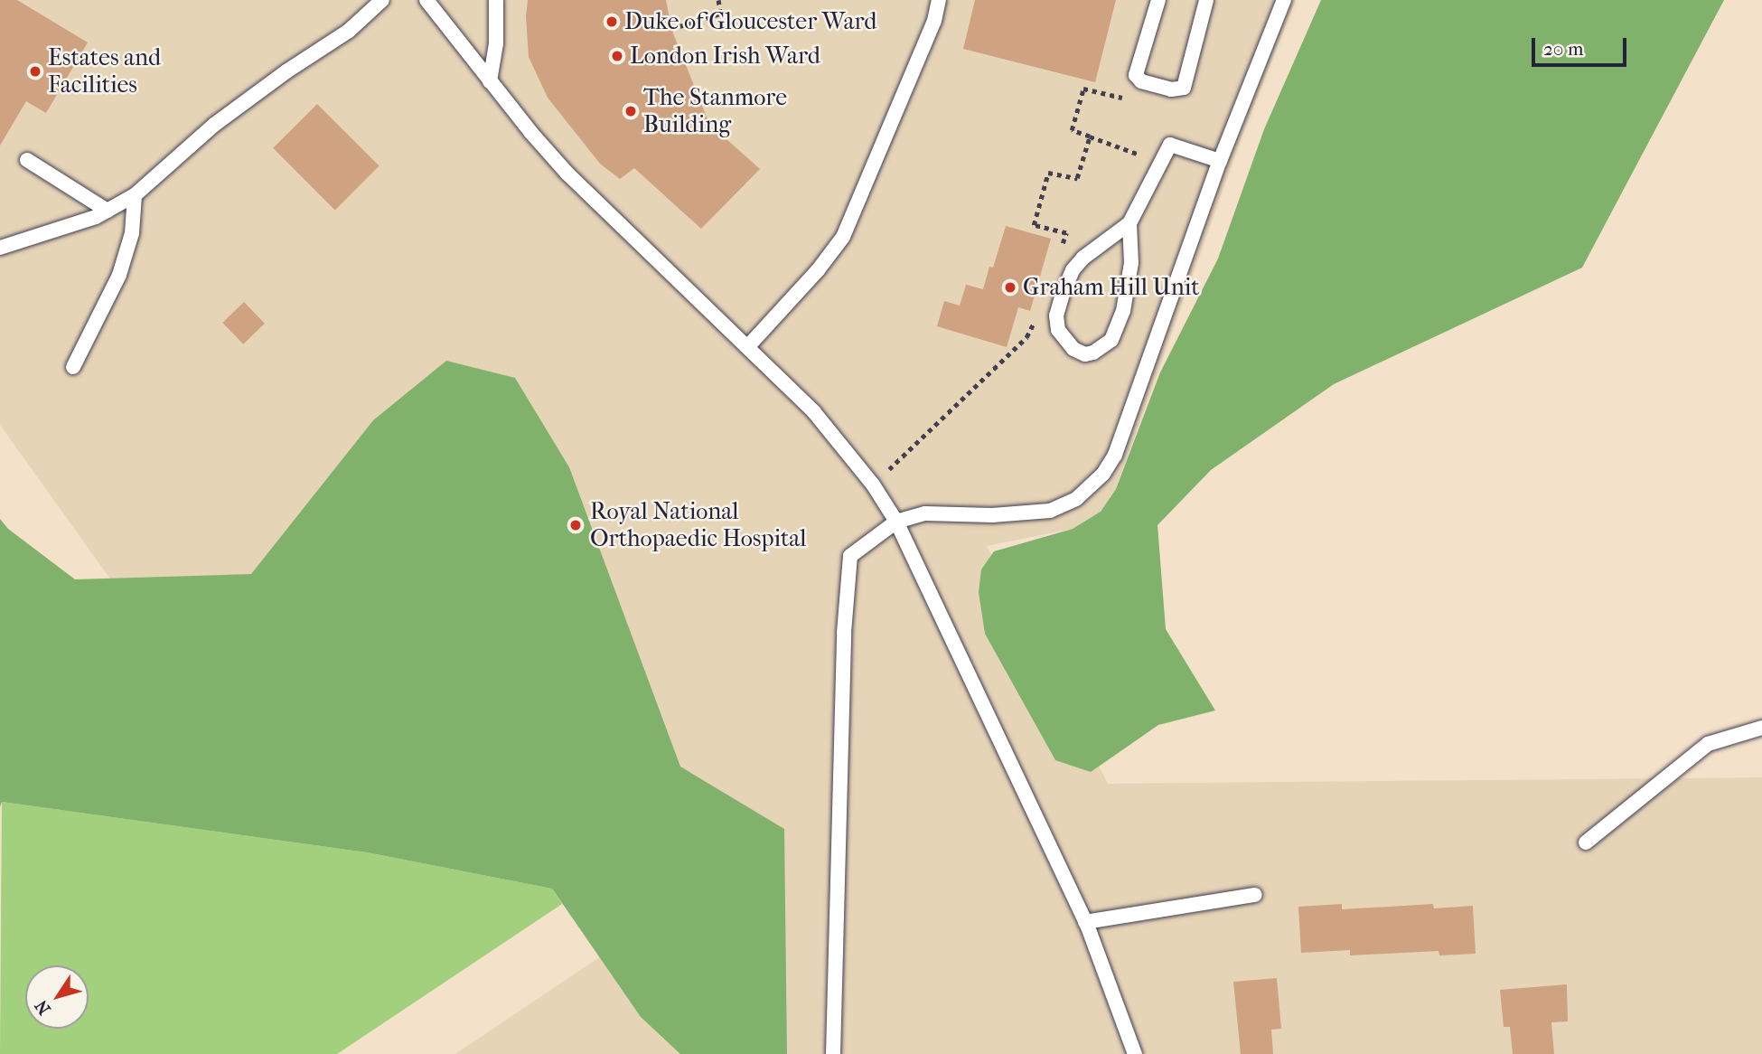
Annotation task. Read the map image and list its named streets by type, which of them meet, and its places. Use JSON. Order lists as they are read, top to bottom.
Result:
{
  "places": [
    "Duke of Gloucester Ward",
    "London Irish Ward",
    "Estates and Facilities",
    "The Stanmore Building",
    "Graham Hill Unit",
    "Royal National Orthopaedic Hospital"
  ],
  "scale_bar": "20 m",
  "north": "bottom left"
}
